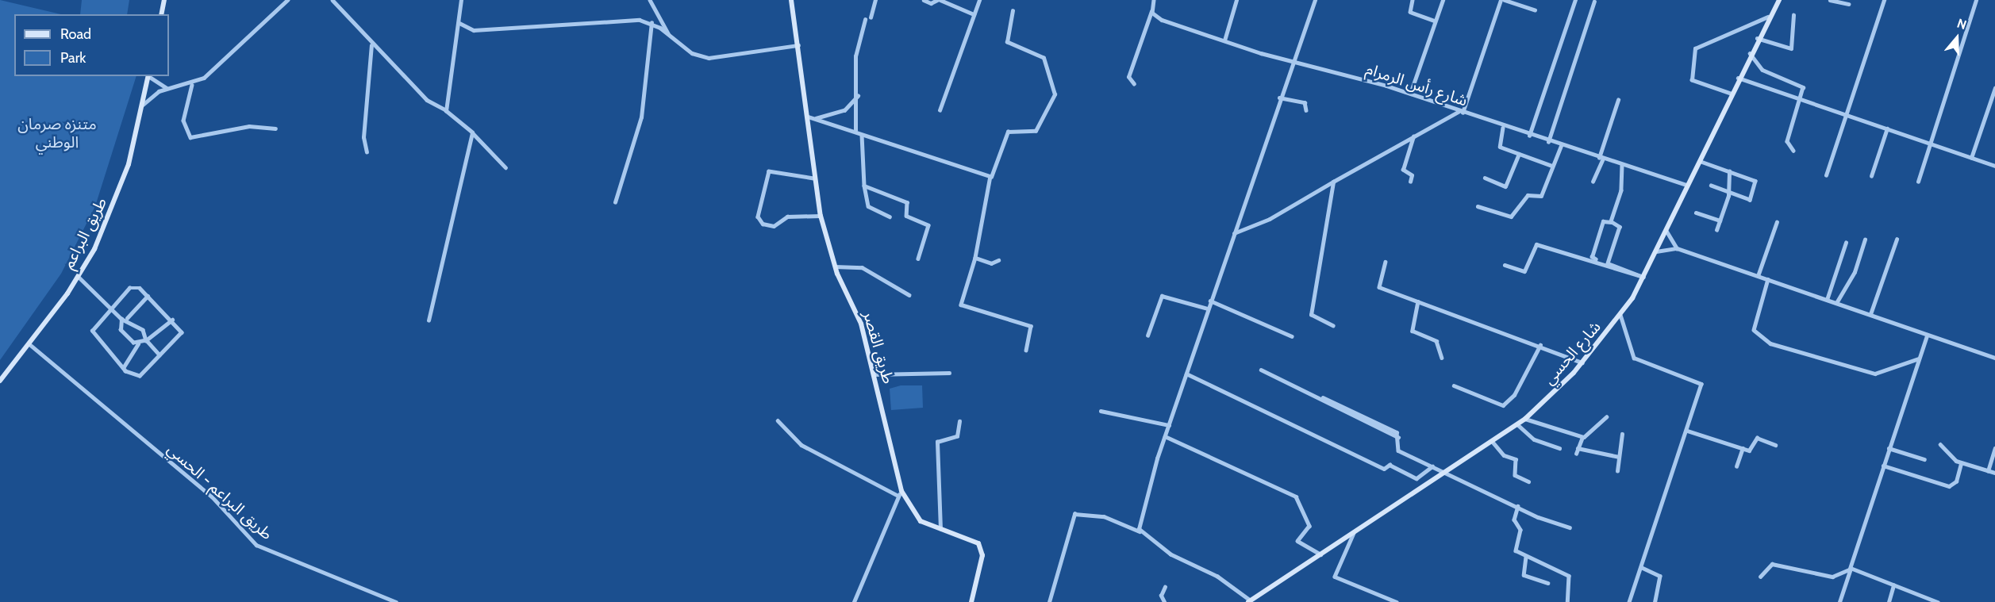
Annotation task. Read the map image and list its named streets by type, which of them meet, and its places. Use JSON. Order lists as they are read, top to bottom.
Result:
{
  "streets": {
    "street": [
      "شارع رأس الرمرام",
      "طريق البراعم",
      "طريق القصر",
      "شارع الحسي",
      "طريق البراعم - الحسي"
    ]
  },
  "crossings": [
    ["شارع رأس الرمرام", "شارع الحسي"],
    ["طريق البراعم", "طريق البراعم - الحسي"]
  ],
  "parks": ["متنزه صرمان الوطني"],
  "legend": ["Road", "Park"],
  "north": "top"
}
